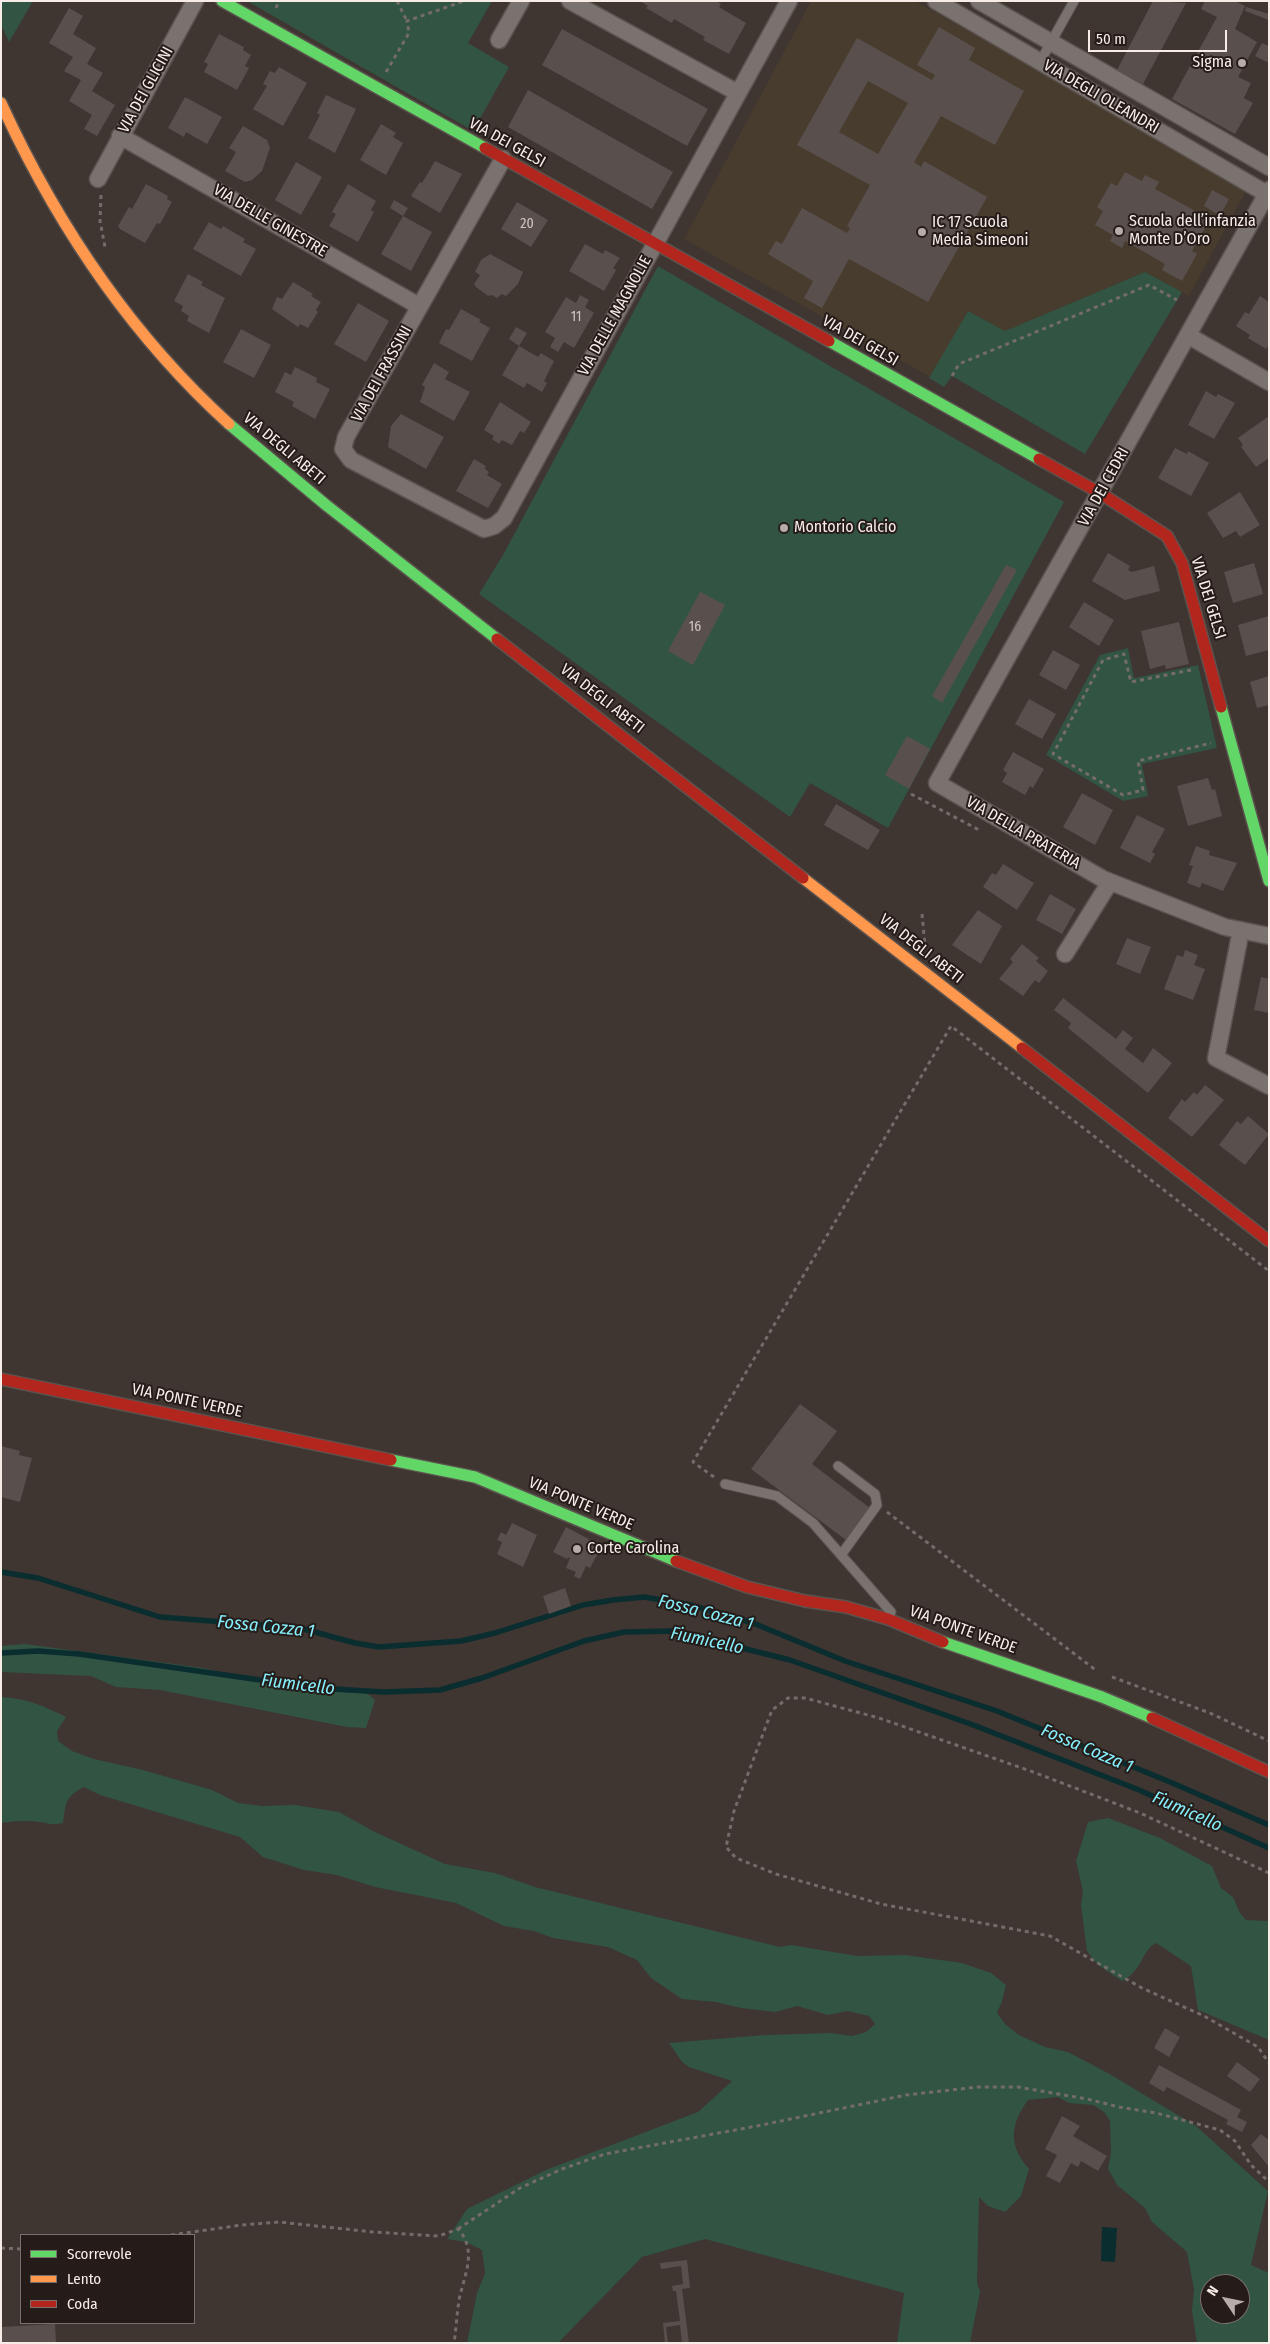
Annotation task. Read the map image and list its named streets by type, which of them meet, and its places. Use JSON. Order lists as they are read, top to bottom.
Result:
{
  "streets": {
    "street": [
      "VIA DEI GLICINI",
      "VIA DEGLI OLEANDRI",
      "VIA DEI GELSI",
      "VIA DELLE GINESTRE",
      "VIA DELLE MAGNOLIE",
      "VIA DEI FRASSINI",
      "VIA DEGLI ABETI",
      "VIA DEI CEDRI",
      "VIA DELLA PRATERIA",
      "VIA PONTE VERDE"
    ]
  },
  "crossings": [
    ["VIA DEI GLICINI", "VIA DELLE GINESTRE"],
    ["VIA DEGLI OLEANDRI", "VIA DEI CEDRI"],
    ["VIA DEI GELSI", "VIA DELLE MAGNOLIE"],
    ["VIA DEI GELSI", "VIA DEI FRASSINI"],
    ["VIA DEI GELSI", "VIA DEI CEDRI"],
    ["VIA DELLE GINESTRE", "VIA DEI FRASSINI"],
    ["VIA DELLE MAGNOLIE", "VIA DEI FRASSINI"],
    ["VIA DEI CEDRI", "VIA DELLA PRATERIA"]
  ],
  "water": ["Fossa Cozza 1", "Fiumicello"],
  "places": [
    "Sigma",
    "Scuola dell’infanzia Monte D’Oro",
    "IC 17 Scuola Media Simeoni",
    "Montorio Calcio",
    "Corte Carolina"
  ],
  "house_numbers": ["20", "11", "16"],
  "legend": ["Scorrevole", "Lento", "Coda"],
  "scale_bar": "50 m",
  "north": "top left"
}
